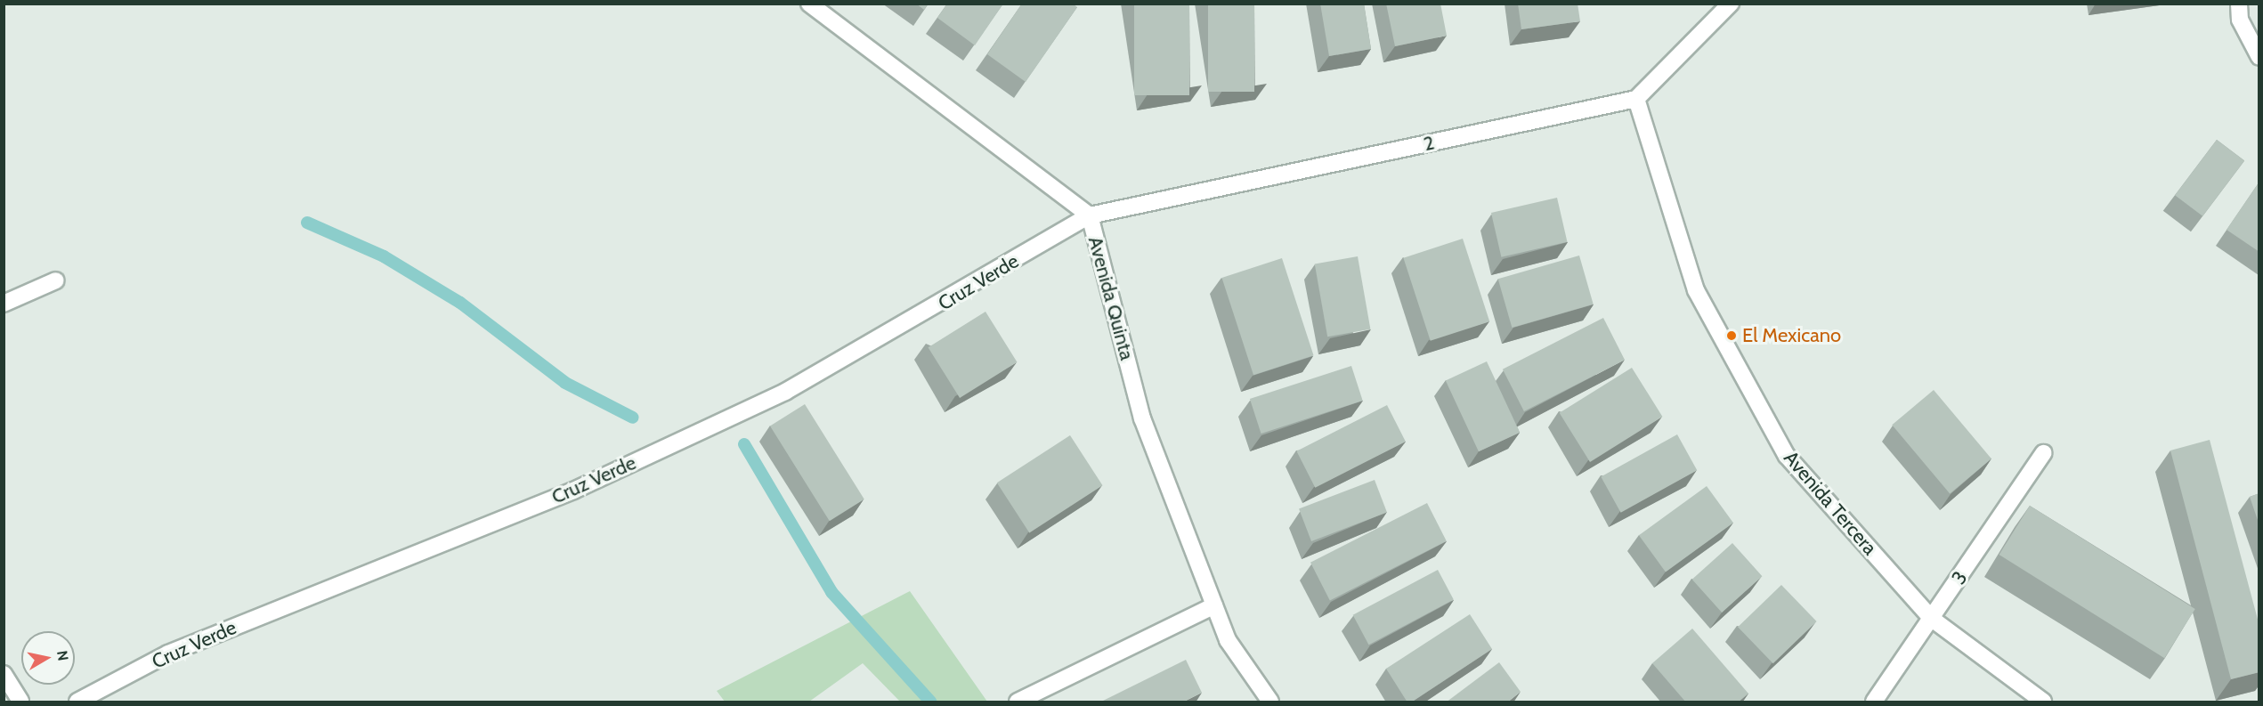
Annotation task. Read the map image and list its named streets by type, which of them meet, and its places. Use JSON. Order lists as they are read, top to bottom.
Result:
{
  "streets": {
    "street": [
      "2",
      "Cruz Verde",
      "Avenida Quinta",
      "Avenida Tercera",
      "3"
    ]
  },
  "crossings": [
    ["2", "Cruz Verde"],
    ["2", "Avenida Quinta"],
    ["2", "Avenida Tercera"],
    ["Cruz Verde", "Avenida Quinta"],
    ["Avenida Tercera", "3"]
  ],
  "places": ["El Mexicano"],
  "north": "right"
}
